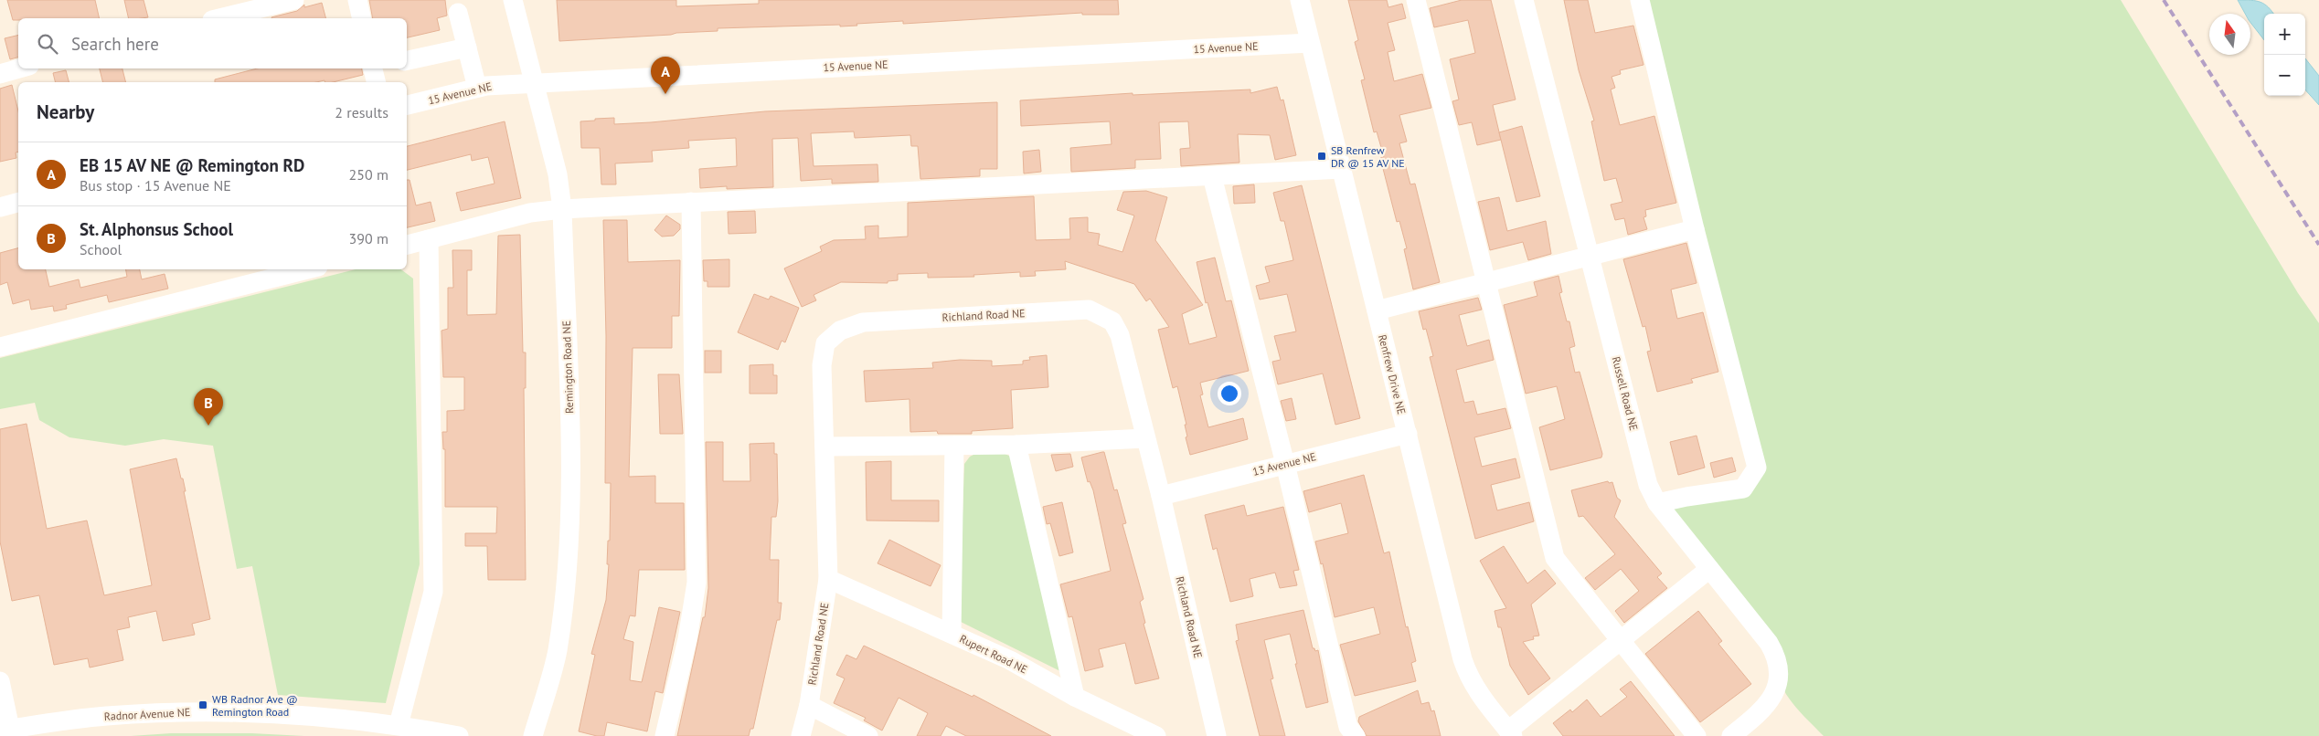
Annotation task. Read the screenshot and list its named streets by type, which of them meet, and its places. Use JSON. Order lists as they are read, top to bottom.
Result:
{
  "streets": {
    "street": [
      "15 Avenue NE",
      "Richland Road NE",
      "Remington Road NE",
      "Renfrew Drive NE",
      "Russell Road NE",
      "13 Avenue NE",
      "Rupert Road NE",
      "Radnor Avenue NE"
    ]
  },
  "crossings": [
    ["15 Avenue NE", "Remington Road NE"],
    ["15 Avenue NE", "Renfrew Drive NE"],
    ["Richland Road NE", "13 Avenue NE"],
    ["Richland Road NE", "Rupert Road NE"],
    ["Renfrew Drive NE", "13 Avenue NE"]
  ],
  "places": {
    "transit": ["SB Renfrew DR @ 15 AV NE", "WB Radnor Ave @ Remington Road"]
  },
  "north": "top",
  "page": {
    "map_buttons": ["+", "−"],
    "search": "Search here",
    "pins": ["A", "B"],
    "heading": ["Nearby", "2 results"],
    "list": [
      {
        "mark": "A",
        "name": "EB 15 AV NE @ Remington RD",
        "note": "Bus stop · 15 Avenue NE",
        "value": "250 m"
      },
      {
        "mark": "B",
        "name": "St. Alphonsus School",
        "note": "School",
        "value": "390 m"
      }
    ]
  }
}
